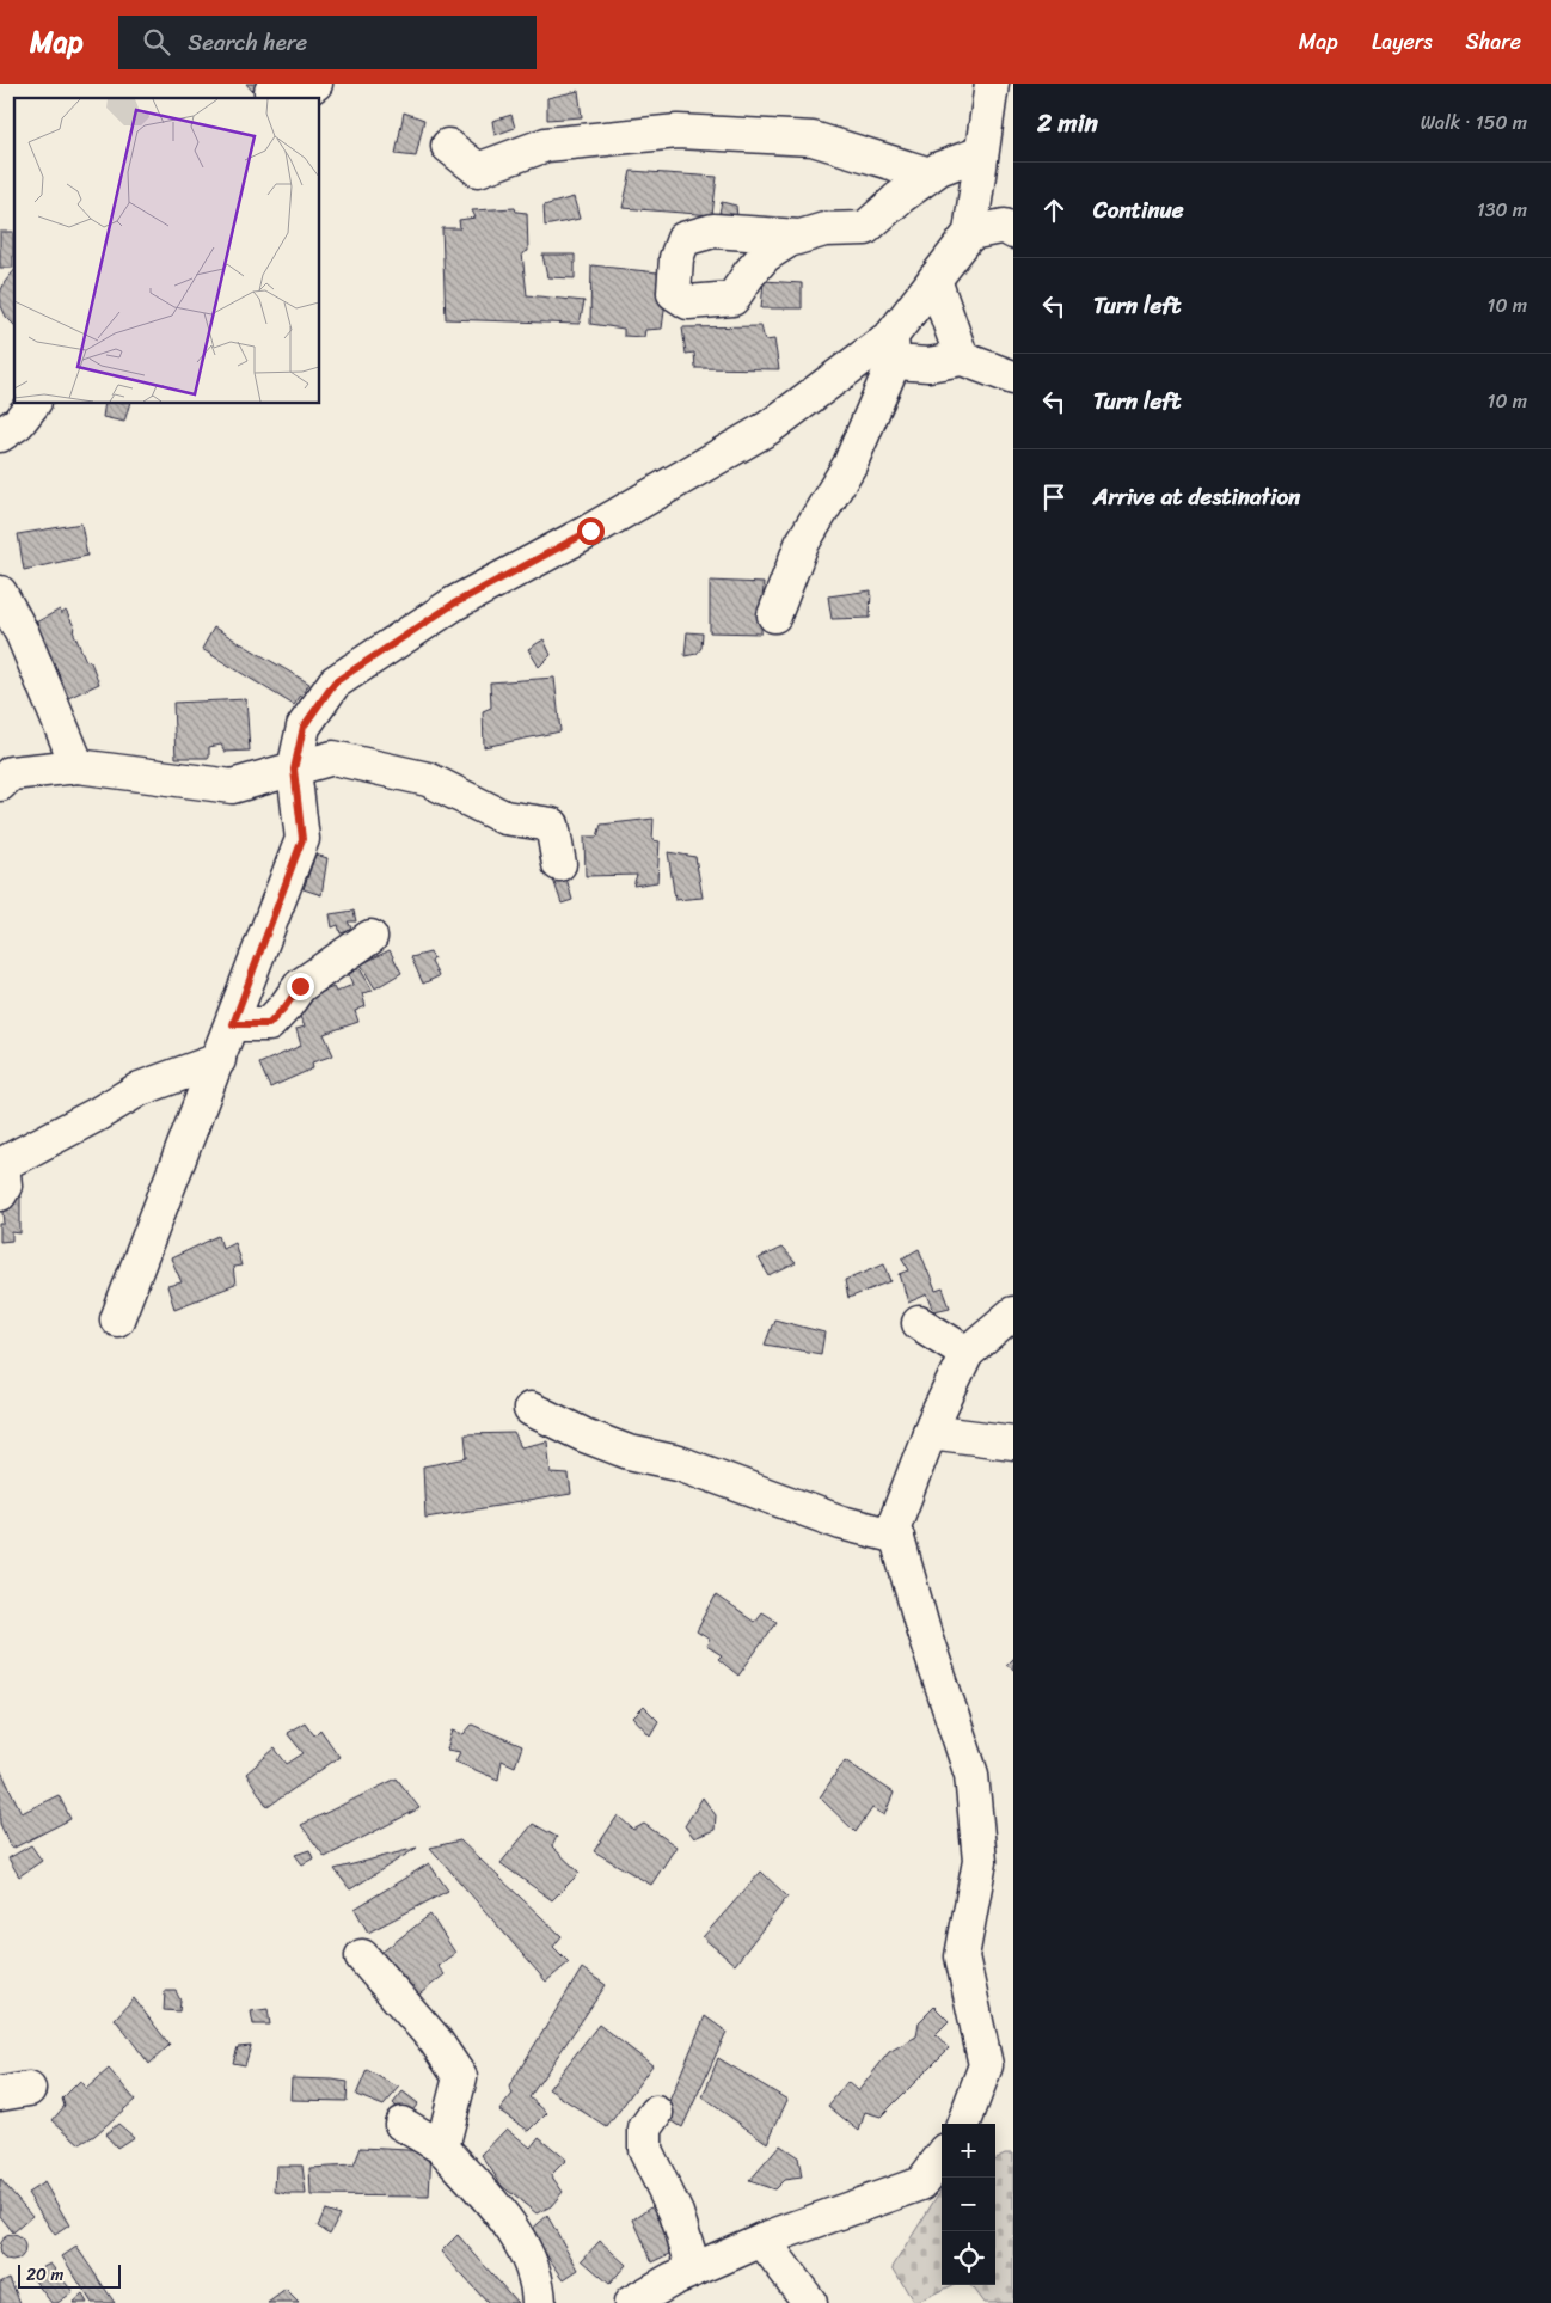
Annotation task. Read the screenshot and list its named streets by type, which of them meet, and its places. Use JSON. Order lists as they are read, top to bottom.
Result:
{
  "scale_bar": "20 m",
  "page": {
    "header": "Map",
    "search": "Search here",
    "nav": ["Map", "Layers", "Share"],
    "heading": ["2 min", "Walk · 150 m"],
    "list": [
      ["Continue", "130 m"],
      ["Turn left", "10 m"],
      ["Turn left", "10 m"],
      "Arrive at destination"
    ],
    "map_buttons": ["+", "−"],
    "scale": "20 m"
  }
}
